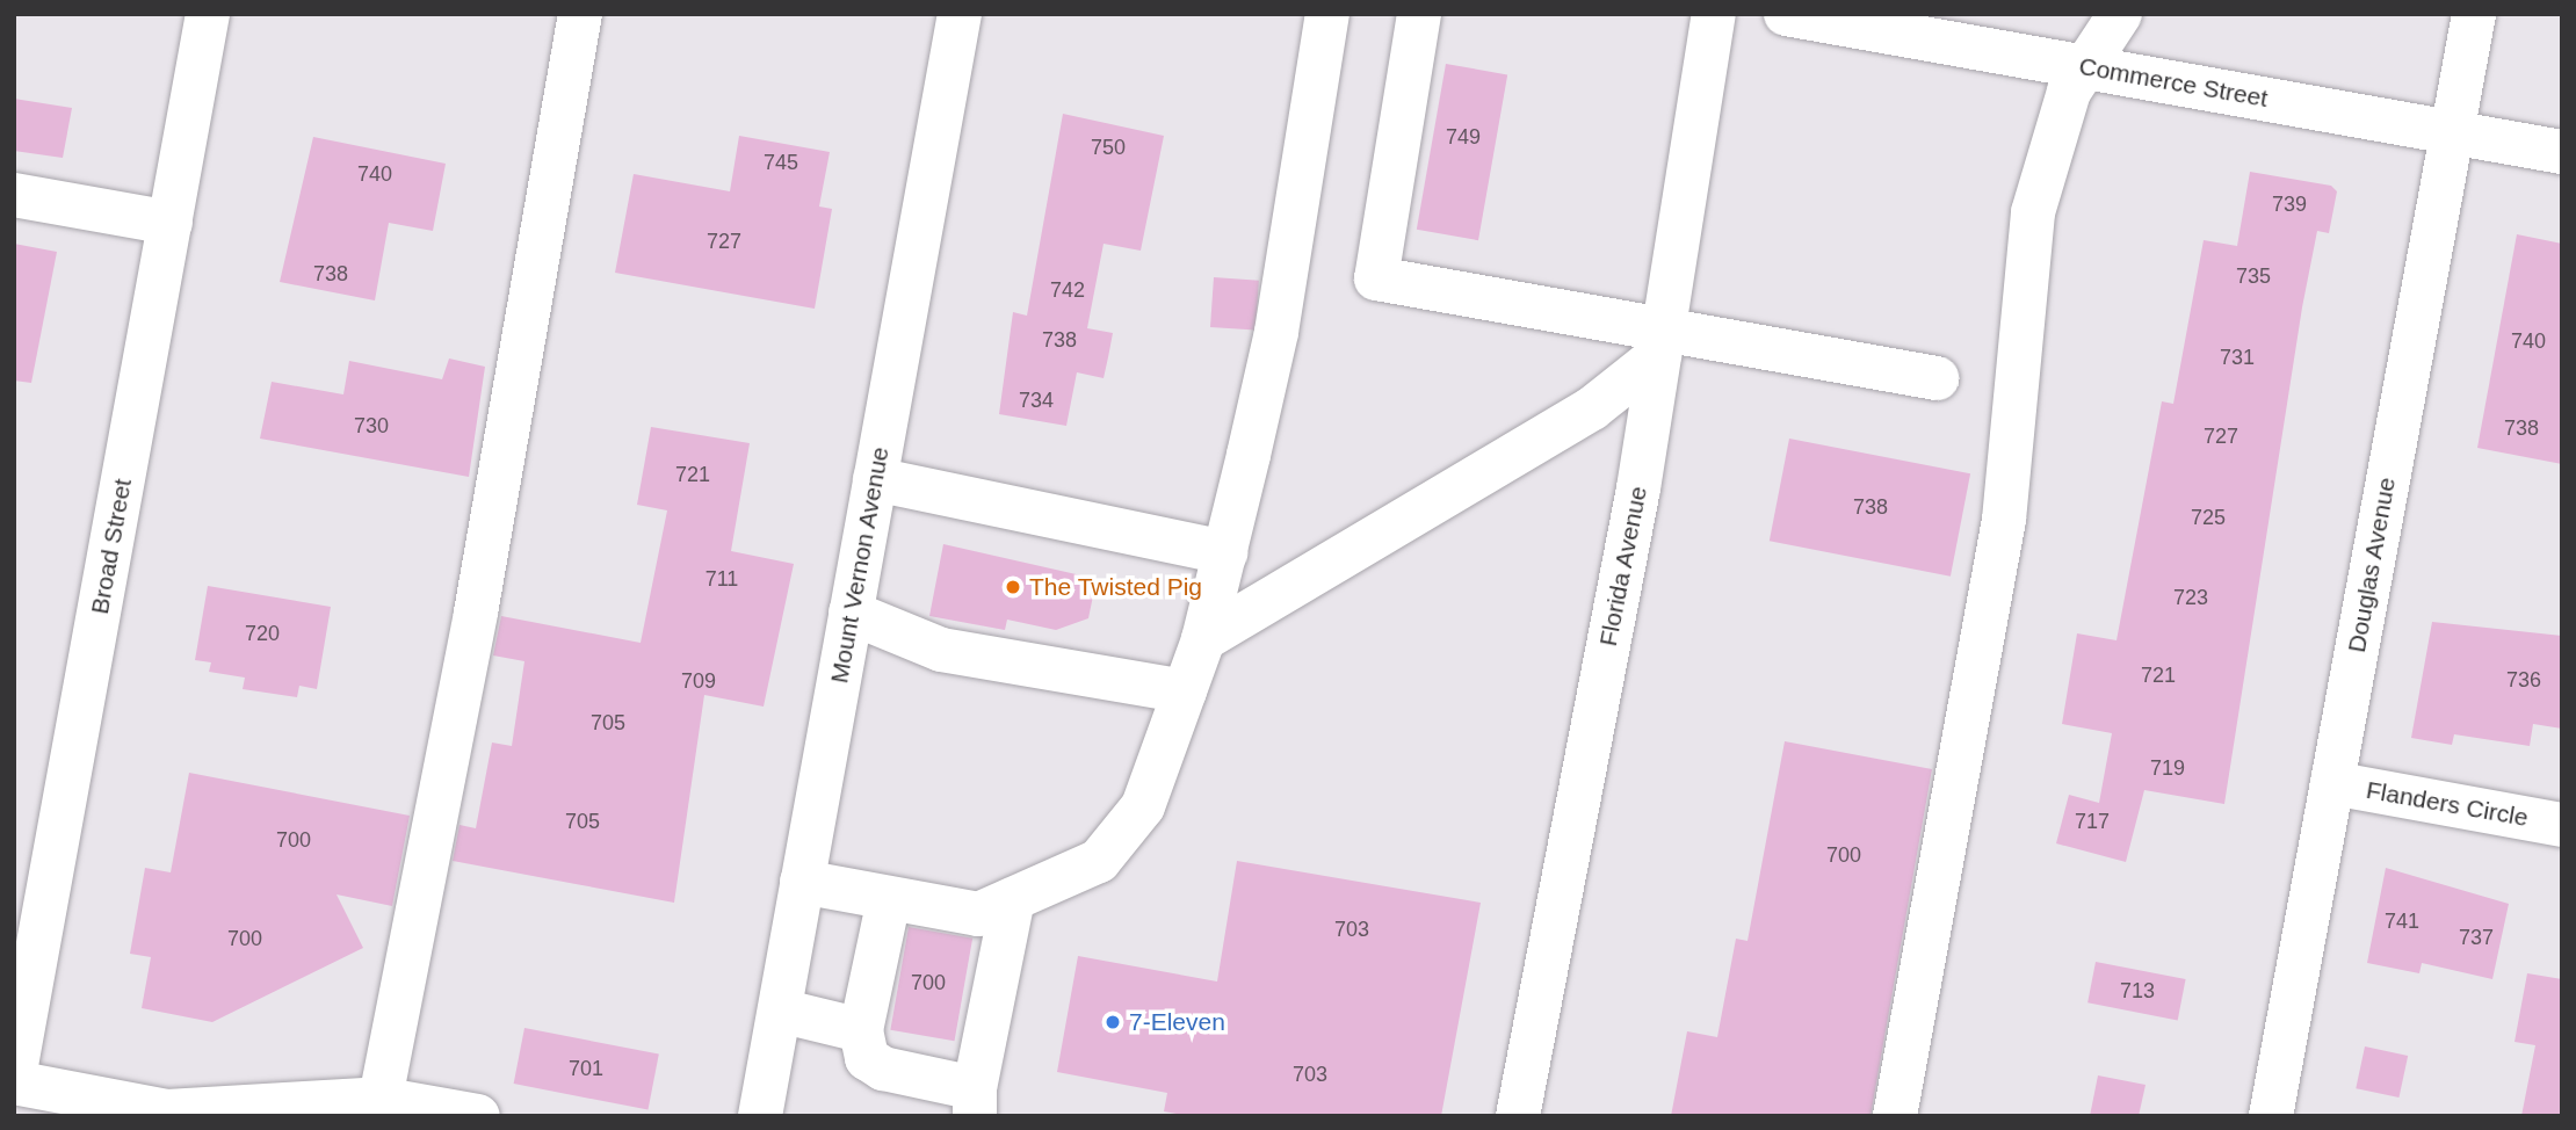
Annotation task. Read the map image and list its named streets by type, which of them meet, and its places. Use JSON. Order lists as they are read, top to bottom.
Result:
{
  "streets": {
    "street": [
      "Commerce Street",
      "Broad Street",
      "Mount Vernon Avenue",
      "Douglas Avenue",
      "Florida Avenue",
      "Flanders Circle"
    ]
  },
  "crossings": [
    ["Commerce Street", "Douglas Avenue"],
    ["Douglas Avenue", "Flanders Circle"]
  ],
  "places": ["The Twisted Pig", "7-Eleven"],
  "house_numbers": [
    "749",
    "750",
    "745",
    "740",
    "739",
    "727",
    "738",
    "735",
    "742",
    "738",
    "740",
    "731",
    "734",
    "730",
    "738",
    "727",
    "721",
    "738",
    "725",
    "711",
    "723",
    "720",
    "721",
    "736",
    "709",
    "705",
    "719",
    "705",
    "717",
    "700",
    "700",
    "741",
    "703",
    "737",
    "700",
    "700",
    "713",
    "701",
    "703"
  ]
}
